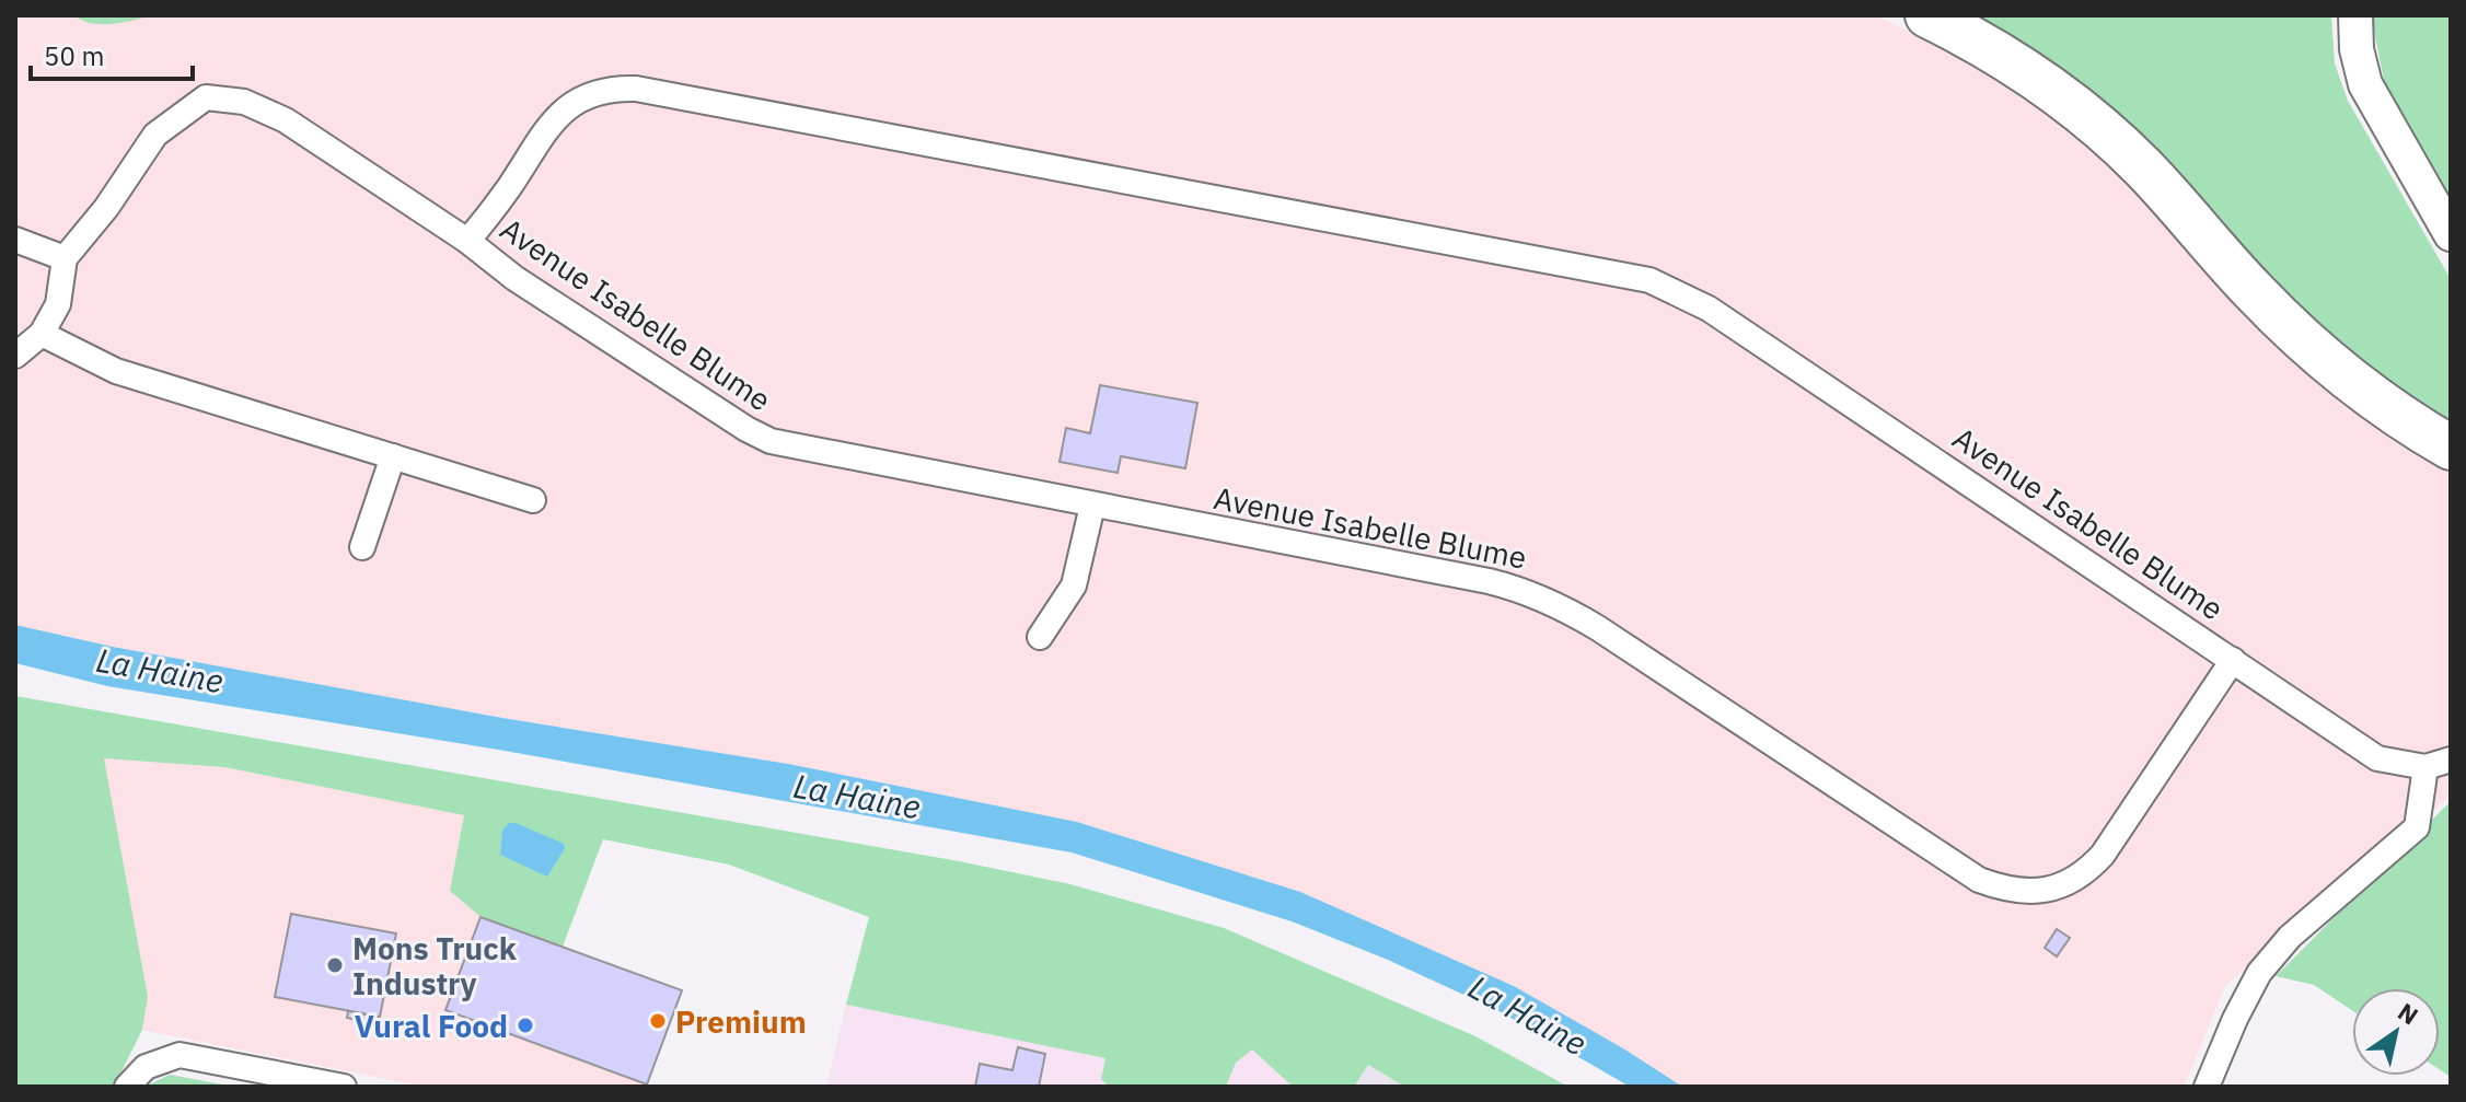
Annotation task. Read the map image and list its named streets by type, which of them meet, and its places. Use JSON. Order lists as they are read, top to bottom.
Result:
{
  "streets": {
    "street": ["Avenue Isabelle Blume"]
  },
  "water": ["La Haine"],
  "places": ["Mons Truck Industry", "Premium", "Vural Food"],
  "scale_bar": "50 m",
  "north": "top right"
}
